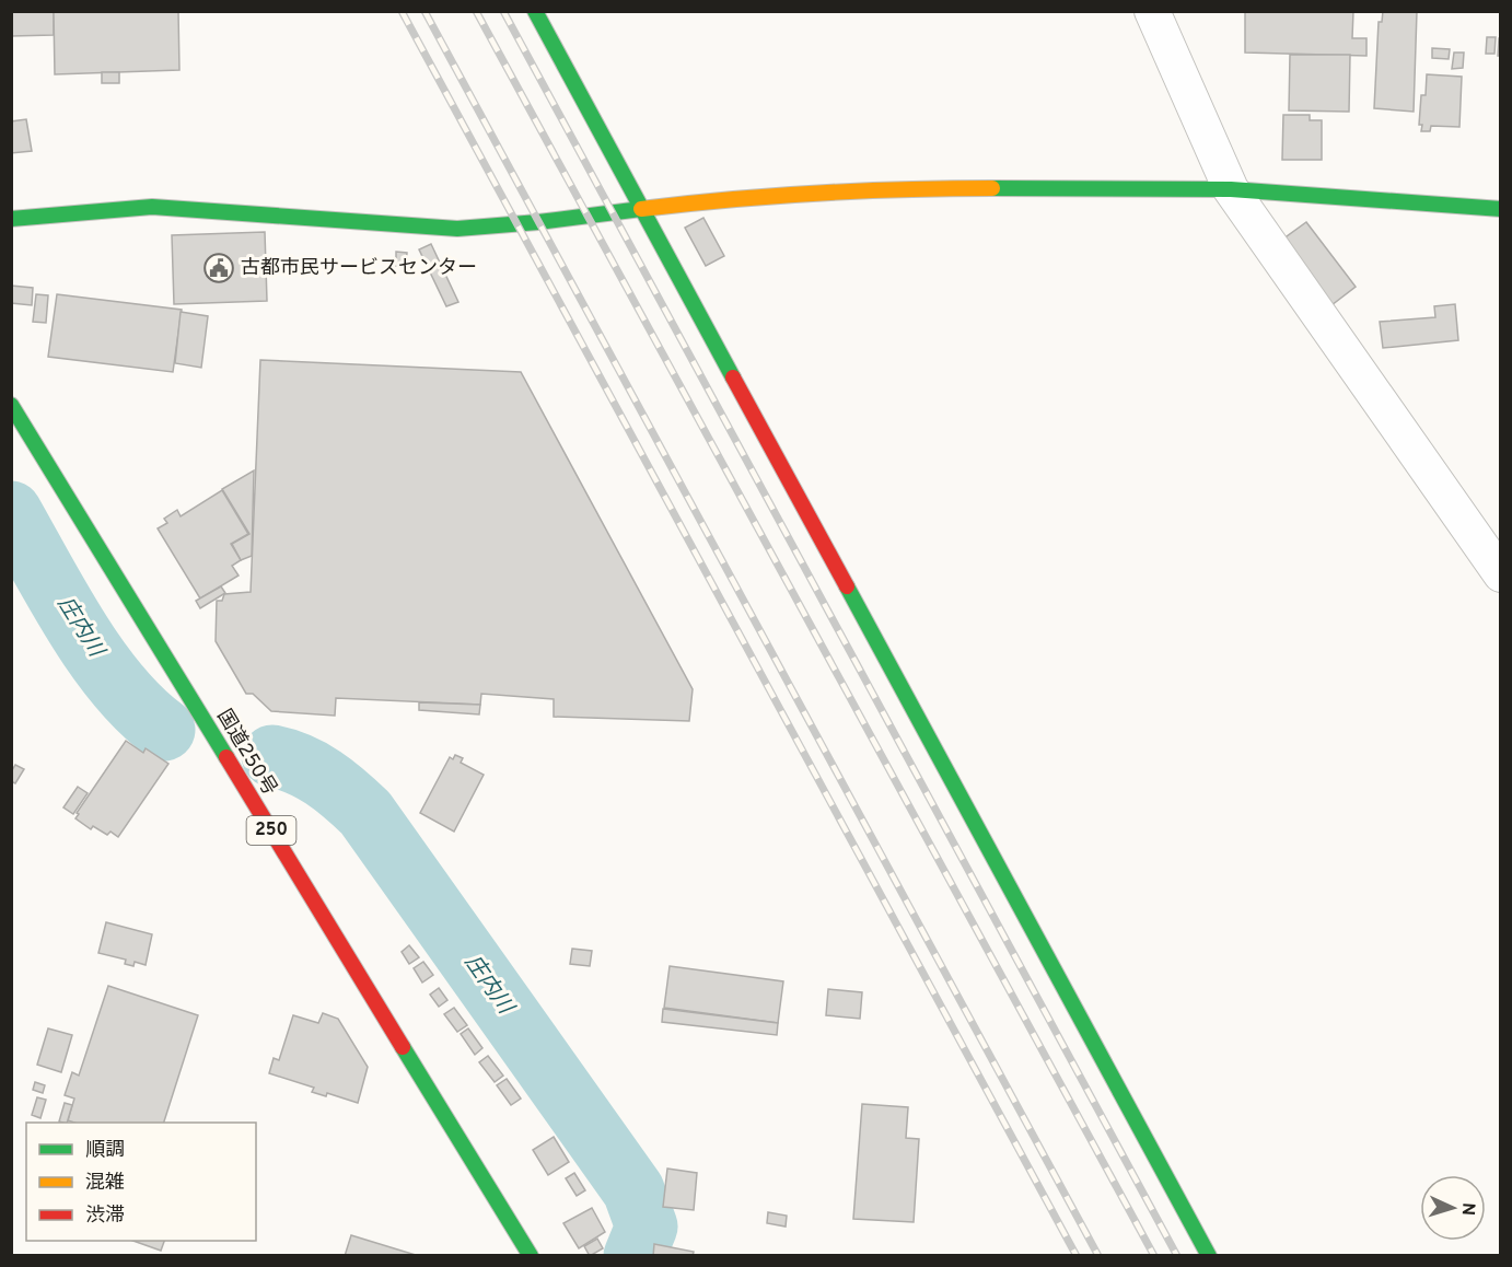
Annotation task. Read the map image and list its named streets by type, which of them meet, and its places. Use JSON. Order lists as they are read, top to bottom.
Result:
{
  "streets": {
    "main road": ["国道250号", "250"]
  },
  "water": ["庄内川"],
  "places": {
    "public building": ["古都市民サービスセンター"]
  },
  "legend": ["順調", "混雑", "渋滞"],
  "north": "right"
}
